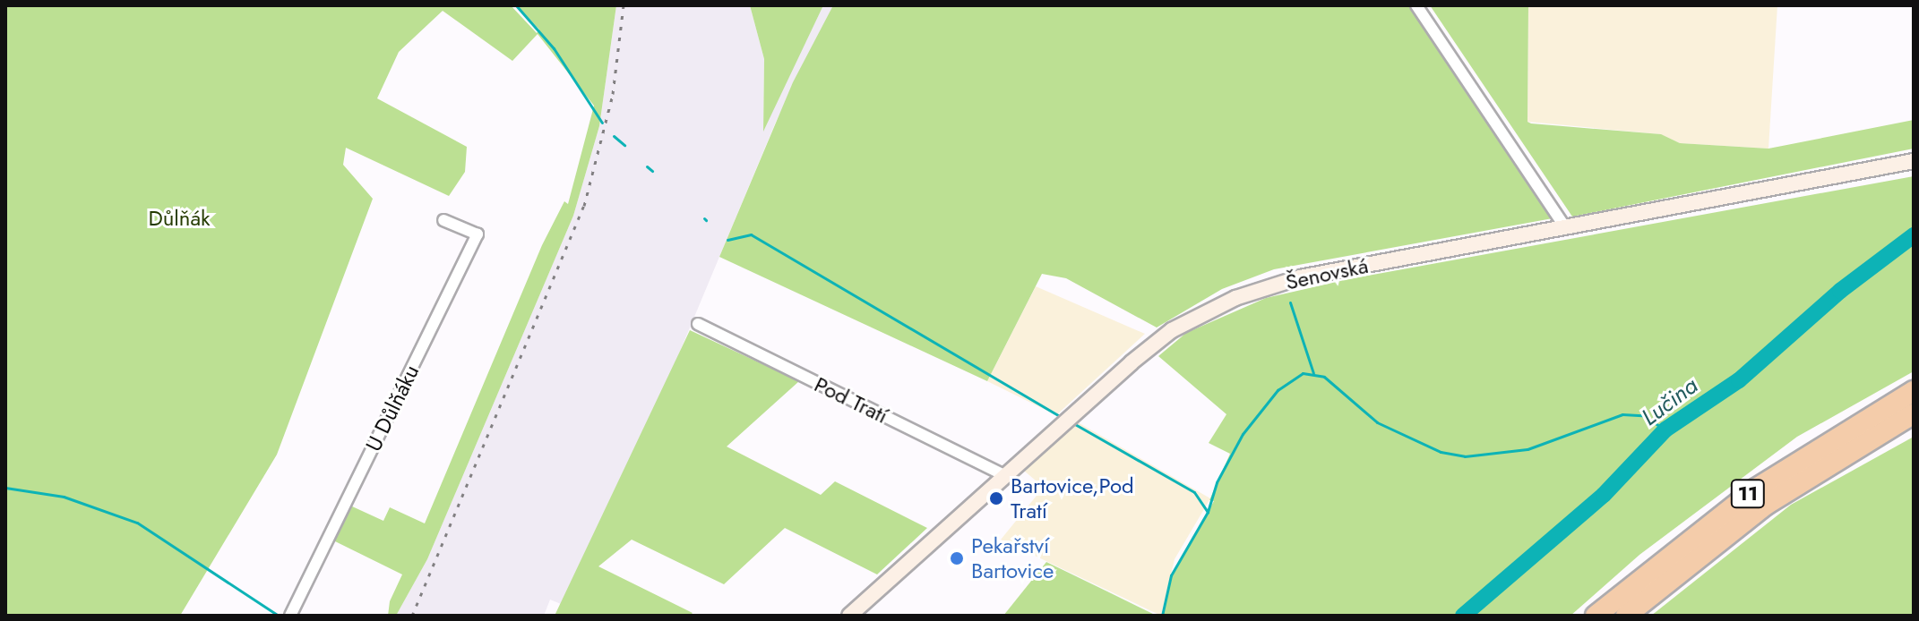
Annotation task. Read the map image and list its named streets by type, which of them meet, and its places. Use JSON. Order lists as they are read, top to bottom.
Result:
{
  "streets": {
    "highway": ["11"],
    "street": ["Šenovská", "Pod Tratí", "U Důlňáku"]
  },
  "crossings": [
    ["Šenovská", "Pod Tratí"]
  ],
  "water": ["Lučina"],
  "parks": ["Důlňák"],
  "places": ["Bartovice,Pod Tratí", "Pekařství Bartovice"]
}
